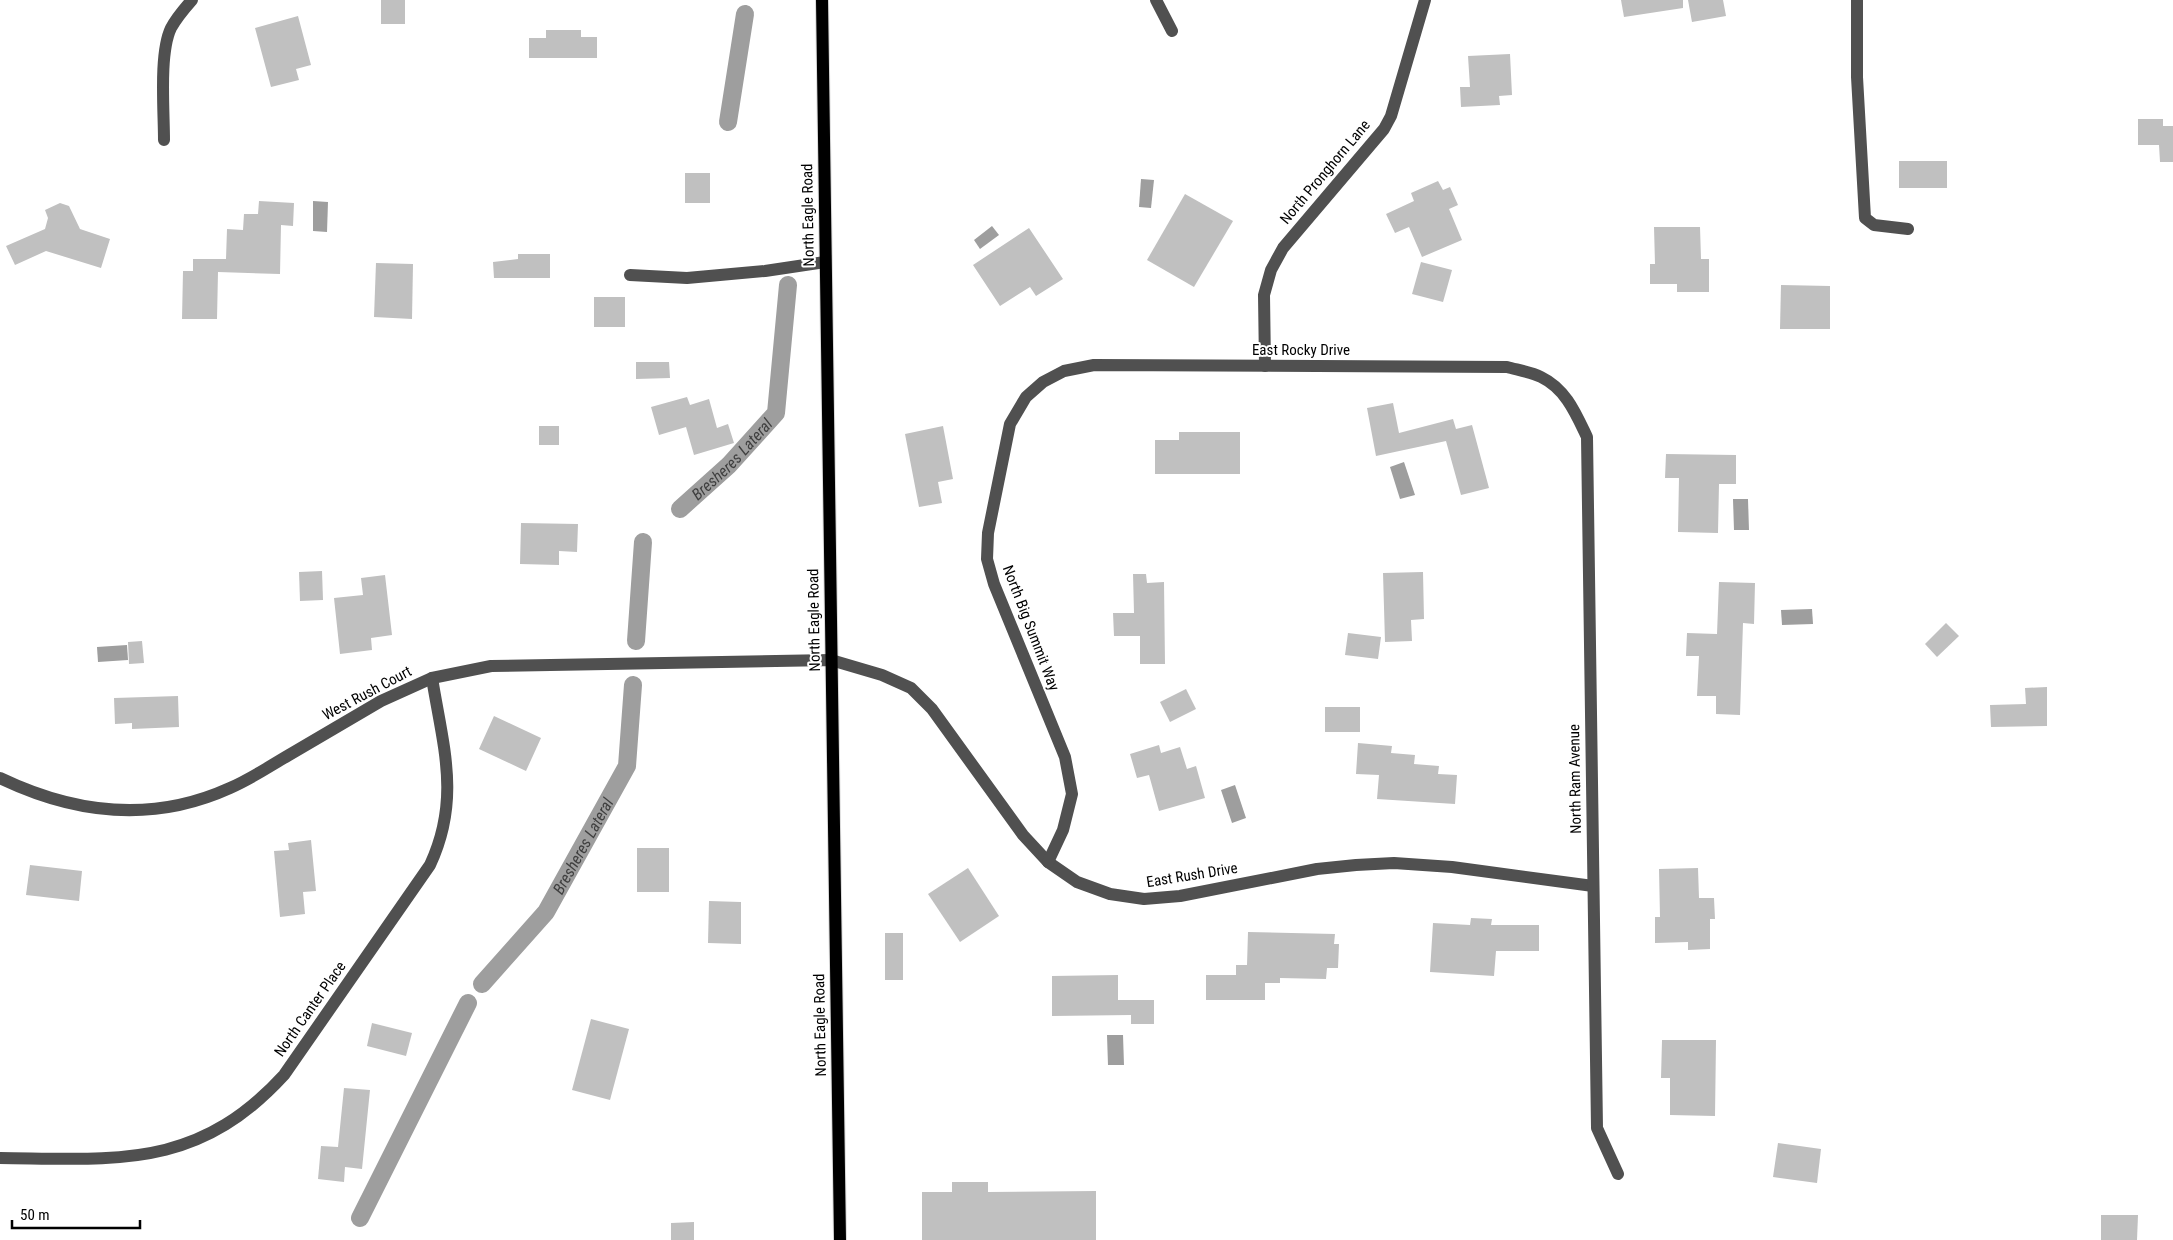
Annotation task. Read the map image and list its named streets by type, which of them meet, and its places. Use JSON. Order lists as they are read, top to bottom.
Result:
{
  "streets": {
    "main road": ["North Eagle Road"],
    "street": [
      "North Pronghorn Lane",
      "East Rocky Drive",
      "North Big Summit Way",
      "West Rush Court",
      "North Ram Avenue",
      "East Rush Drive",
      "North Canter Place"
    ]
  },
  "crossings": [
    ["North Pronghorn Lane", "East Rocky Drive"],
    ["North Eagle Road", "West Rush Court"],
    ["North Eagle Road", "East Rush Drive"],
    ["East Rocky Drive", "North Big Summit Way"],
    ["East Rocky Drive", "North Ram Avenue"],
    ["North Big Summit Way", "East Rush Drive"],
    ["West Rush Court", "East Rush Drive"],
    ["West Rush Court", "North Canter Place"],
    ["North Ram Avenue", "East Rush Drive"]
  ],
  "water": ["Bresheres Lateral"],
  "scale_bar": "50 m"
}
